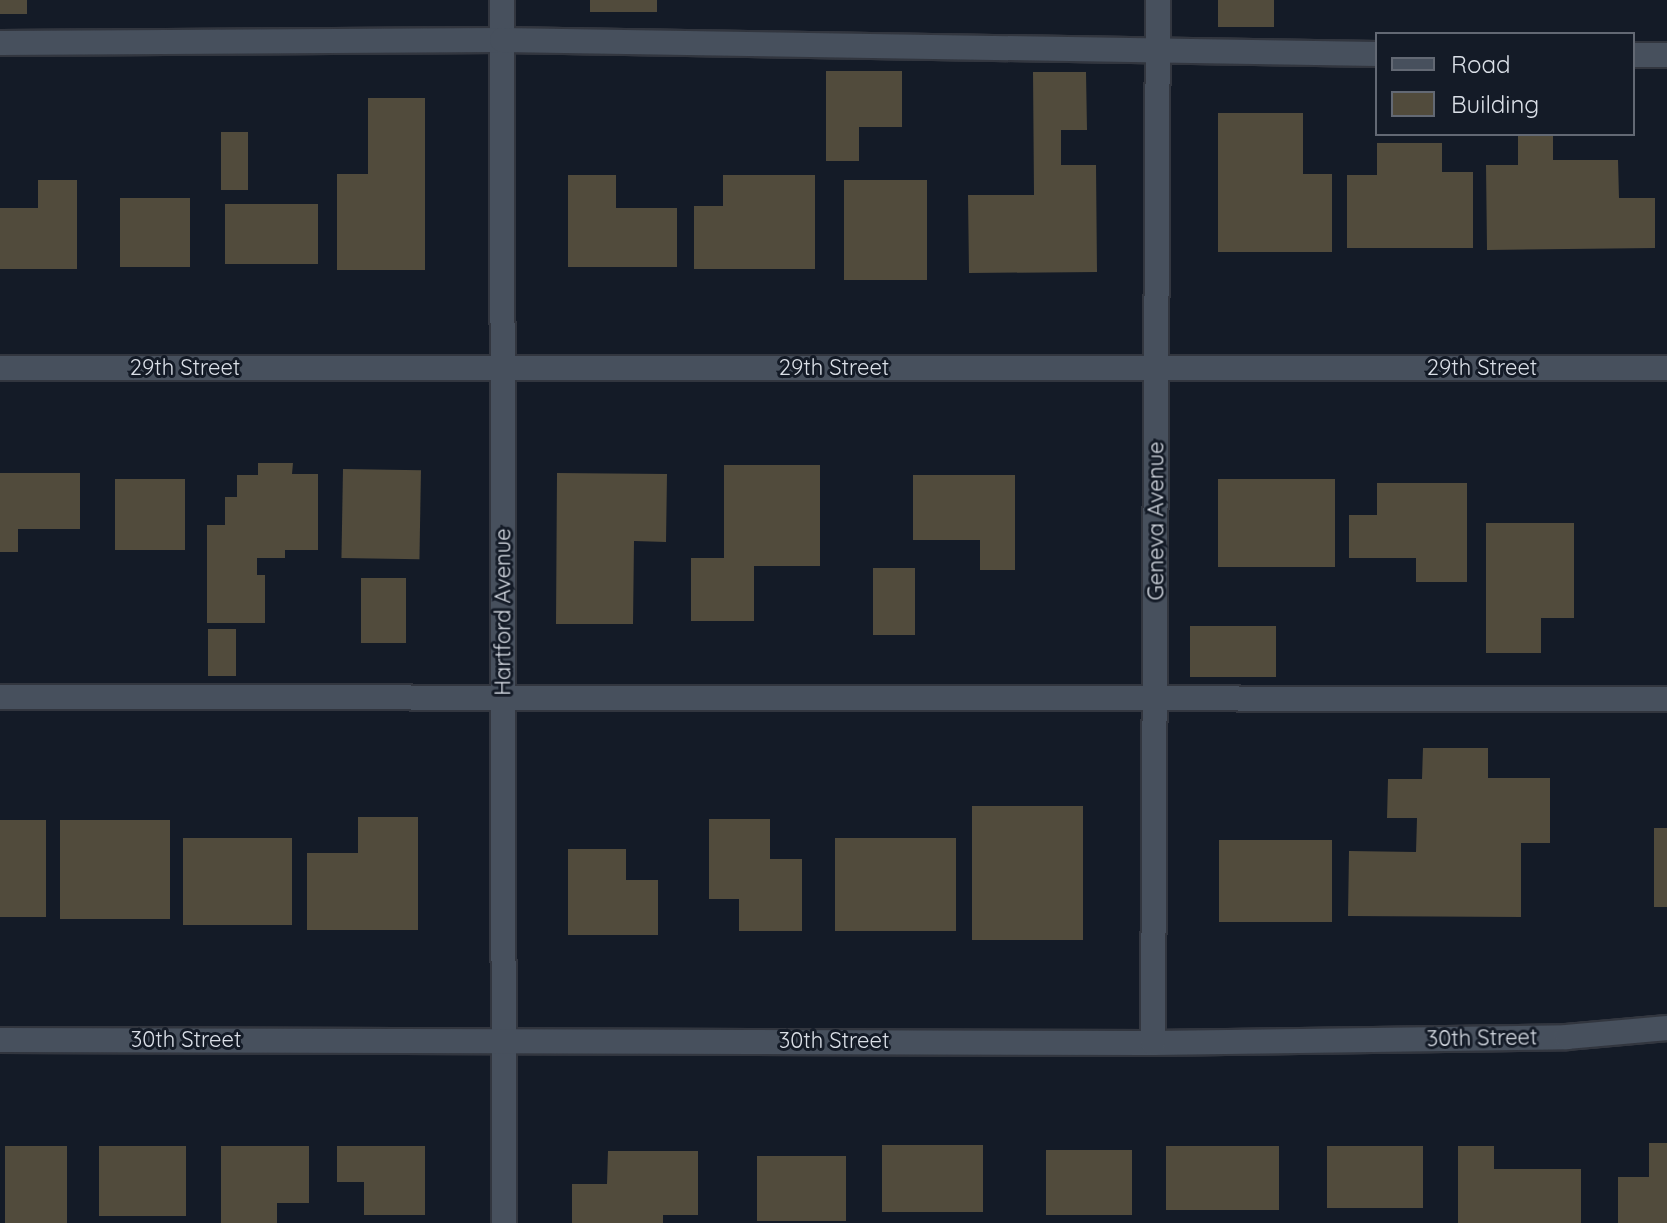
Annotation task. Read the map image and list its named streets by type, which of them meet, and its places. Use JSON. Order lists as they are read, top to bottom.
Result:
{
  "streets": {
    "street": [
      "29th Street",
      "Geneva Avenue",
      "Hartford Avenue",
      "30th Street"
    ]
  },
  "crossings": [
    ["29th Street", "Geneva Avenue"],
    ["29th Street", "Hartford Avenue"],
    ["Geneva Avenue", "30th Street"],
    ["Hartford Avenue", "30th Street"]
  ],
  "legend": ["Road", "Building"]
}
